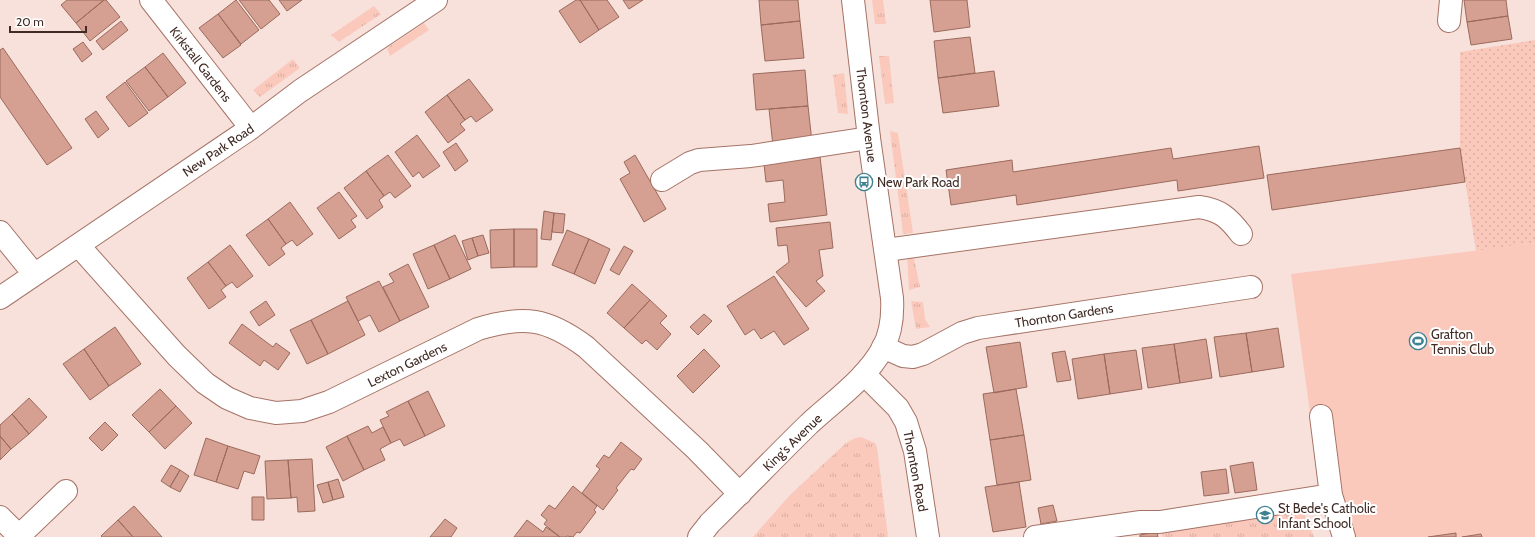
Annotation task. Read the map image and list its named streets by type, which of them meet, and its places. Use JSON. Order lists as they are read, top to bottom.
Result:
{
  "streets": {
    "street": [
      "Kirkstall Gardens",
      "Thornton Avenue",
      "New Park Road",
      "Thornton Gardens",
      "Lexton Gardens",
      "King's Avenue",
      "Thornton Road"
    ]
  },
  "crossings": [
    ["Kirkstall Gardens", "New Park Road"],
    ["Thornton Avenue", "Thornton Gardens"],
    ["Thornton Avenue", "King's Avenue"],
    ["New Park Road", "Lexton Gardens"],
    ["Thornton Gardens", "King's Avenue"],
    ["Lexton Gardens", "King's Avenue"],
    ["King's Avenue", "Thornton Road"]
  ],
  "places": {
    "bus stop": ["New Park Road"],
    "sports": ["Grafton Tennis Club"],
    "school or university": ["St Bede's Catholic Infant School"]
  },
  "scale_bar": "20 m"
}
